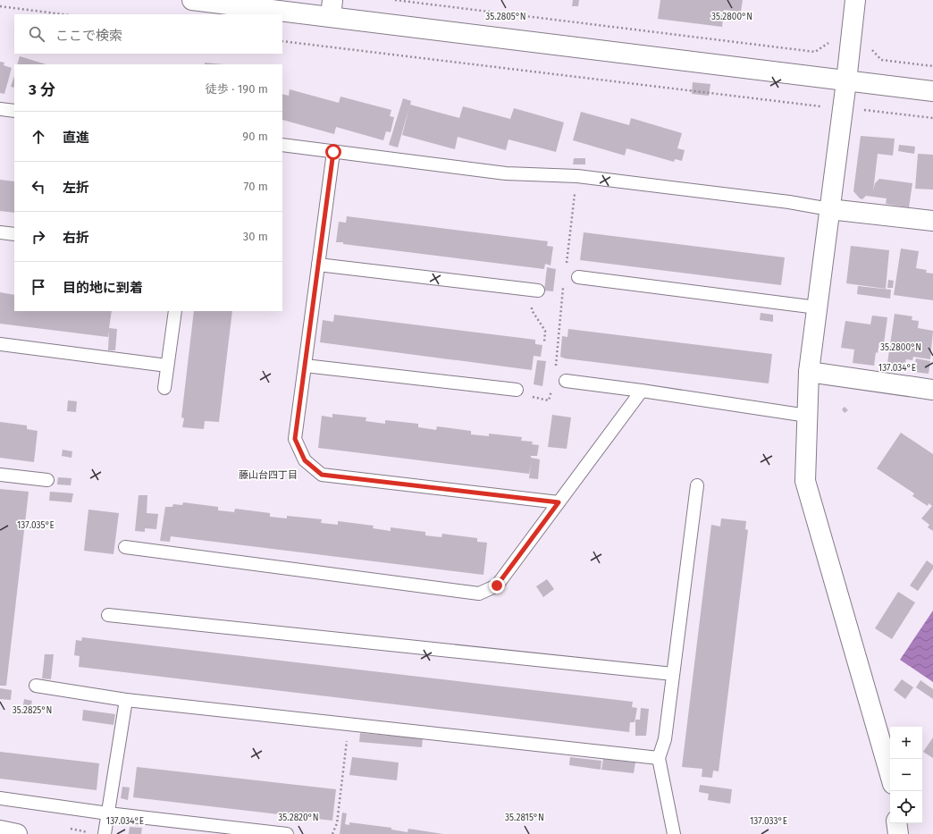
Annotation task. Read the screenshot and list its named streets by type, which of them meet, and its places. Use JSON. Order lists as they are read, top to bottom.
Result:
{
  "districts": ["藤山台四丁目"],
  "page": {
    "search": "ここで検索",
    "heading": ["3 分", "徒歩 · 190 m"],
    "list": [
      ["直進", "90 m"],
      ["左折", "70 m"],
      ["右折", "30 m"],
      "目的地に到着"
    ],
    "map_buttons": ["+", "−"]
  },
  "coordinates": [
    "35.2805°N",
    "35.2800°N",
    "137.034°E",
    "137.035°E",
    "35.2825°N",
    "35.2820°N",
    "35.2815°N",
    "137.033°E"
  ]
}
